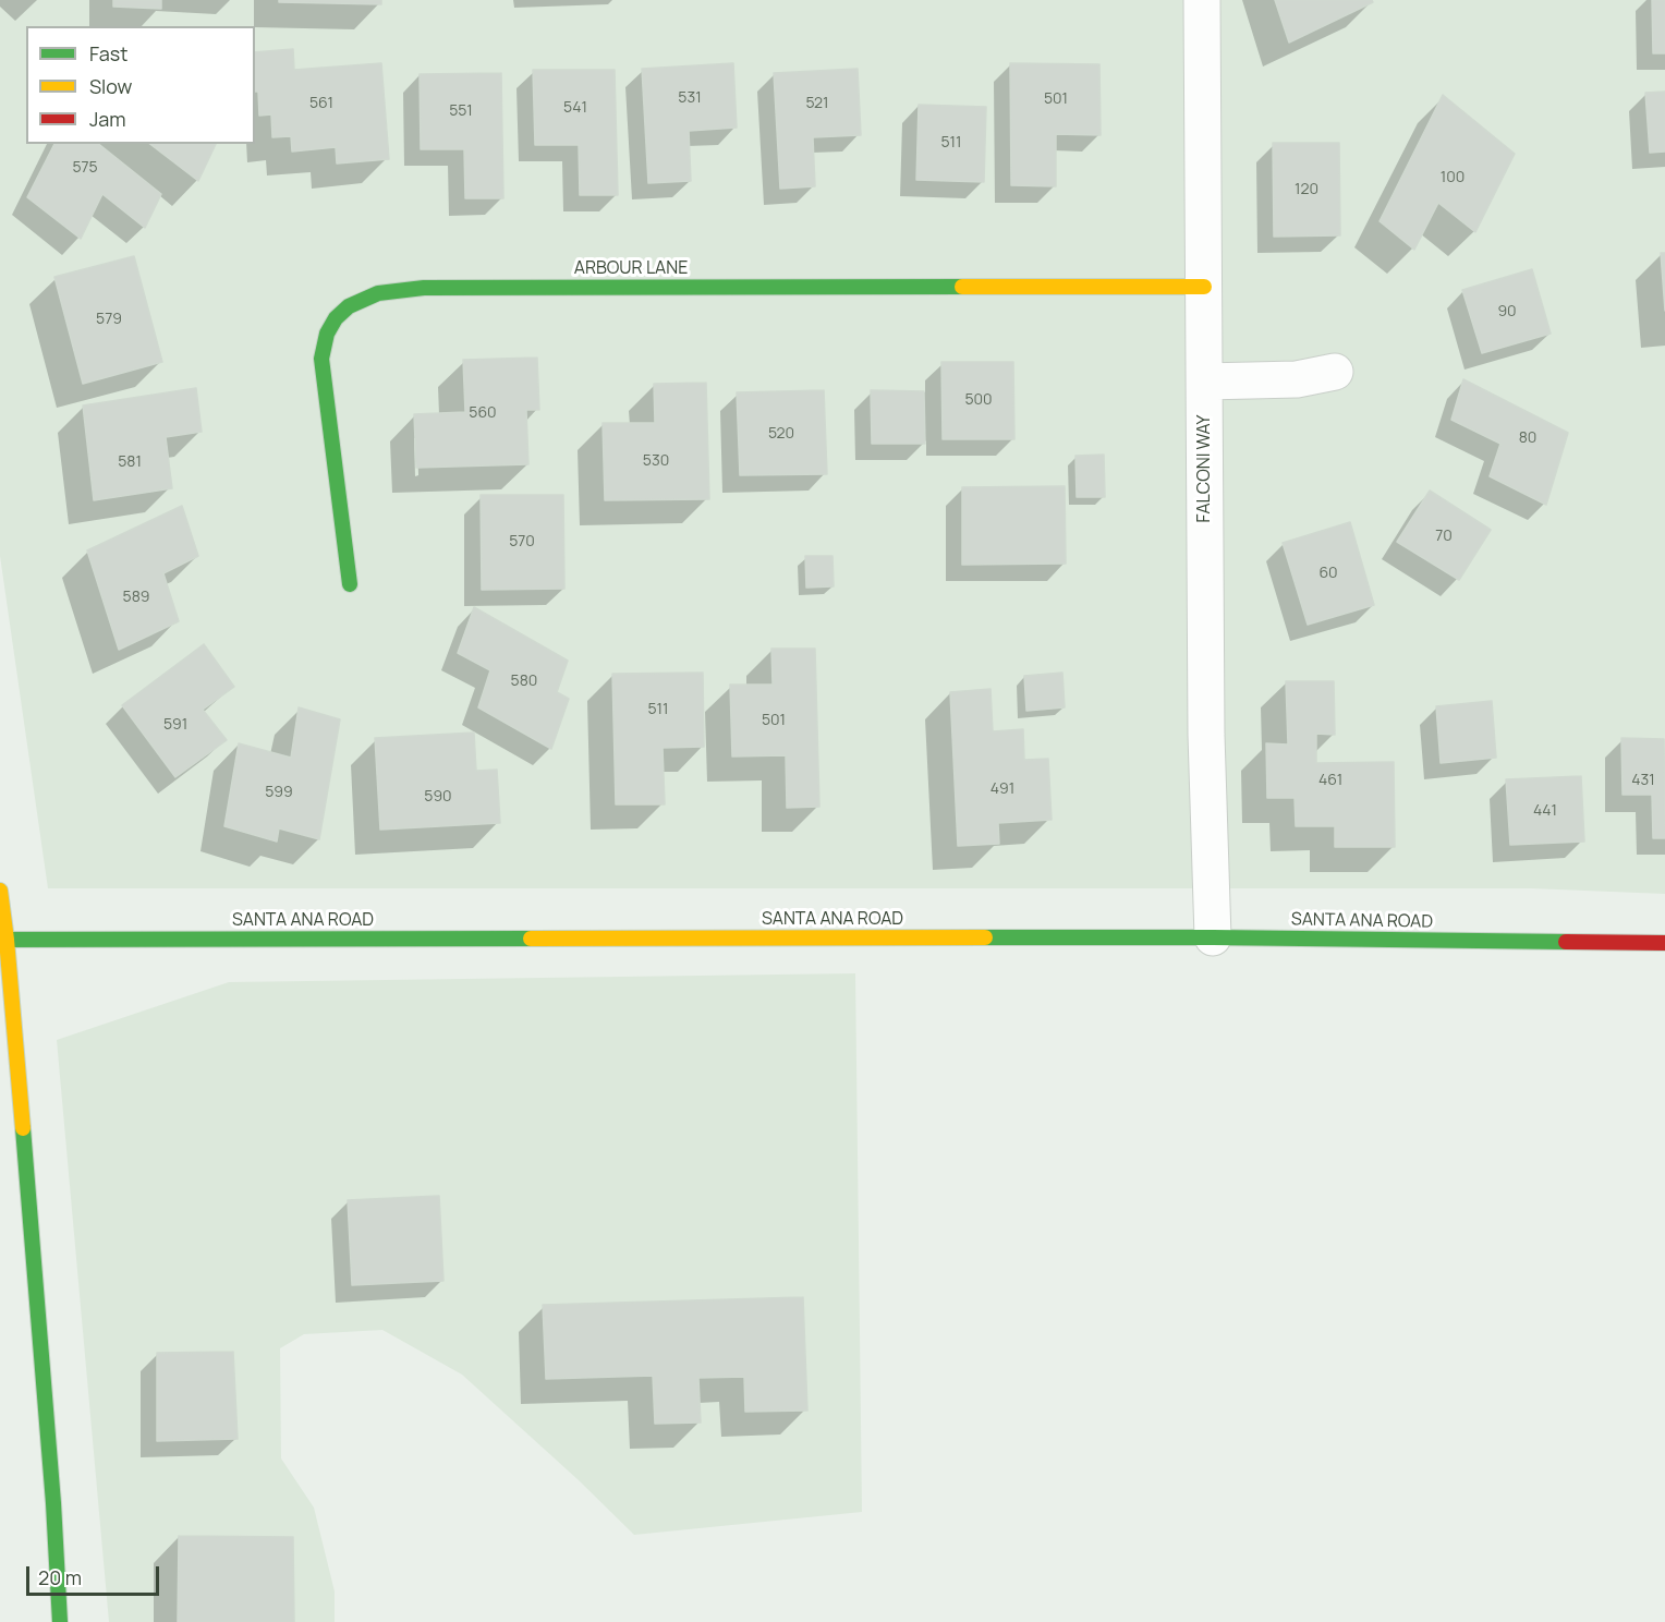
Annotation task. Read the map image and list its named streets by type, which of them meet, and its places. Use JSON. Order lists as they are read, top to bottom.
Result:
{
  "streets": {
    "street": ["ARBOUR LANE", "FALCONI WAY", "SANTA ANA ROAD"]
  },
  "crossings": [
    ["ARBOUR LANE", "FALCONI WAY"],
    ["FALCONI WAY", "SANTA ANA ROAD"]
  ],
  "house_numbers": [
    "531",
    "501",
    "561",
    "521",
    "541",
    "551",
    "511",
    "575",
    "100",
    "120",
    "90",
    "579",
    "500",
    "560",
    "520",
    "80",
    "530",
    "581",
    "70",
    "570",
    "60",
    "589",
    "580",
    "511",
    "501",
    "591",
    "461",
    "431",
    "491",
    "599",
    "590",
    "441"
  ],
  "legend": ["Fast", "Slow", "Jam"],
  "scale_bar": "20 m"
}
